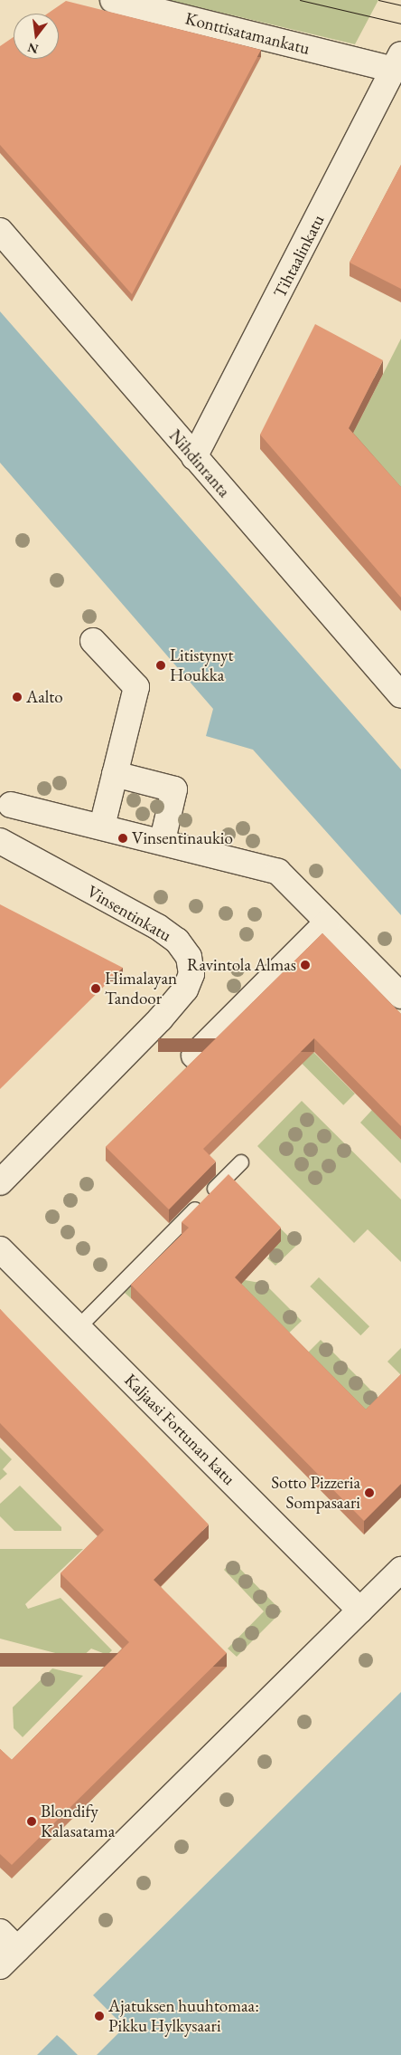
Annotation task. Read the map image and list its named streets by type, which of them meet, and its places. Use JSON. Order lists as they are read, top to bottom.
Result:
{
  "streets": {
    "street": [
      "Konttisatamankatu",
      "Tihtaalinkatu",
      "Nihdinranta",
      "Vinsentinkatu",
      "Kaljaasi Fortunan katu"
    ]
  },
  "crossings": [
    ["Konttisatamankatu", "Tihtaalinkatu"],
    ["Tihtaalinkatu", "Nihdinranta"]
  ],
  "places": [
    "Litistynyt Houkka",
    "Aalto",
    "Vinsentinaukio",
    "Ravintola Almas",
    "Himalayan Tandoor",
    "Sotto Pizzeria Sompasaari",
    "Blondify Kalasatama",
    "Ajatuksen huuhtomaa: Pikku Hylkysaari"
  ],
  "north": "bottom"
}
